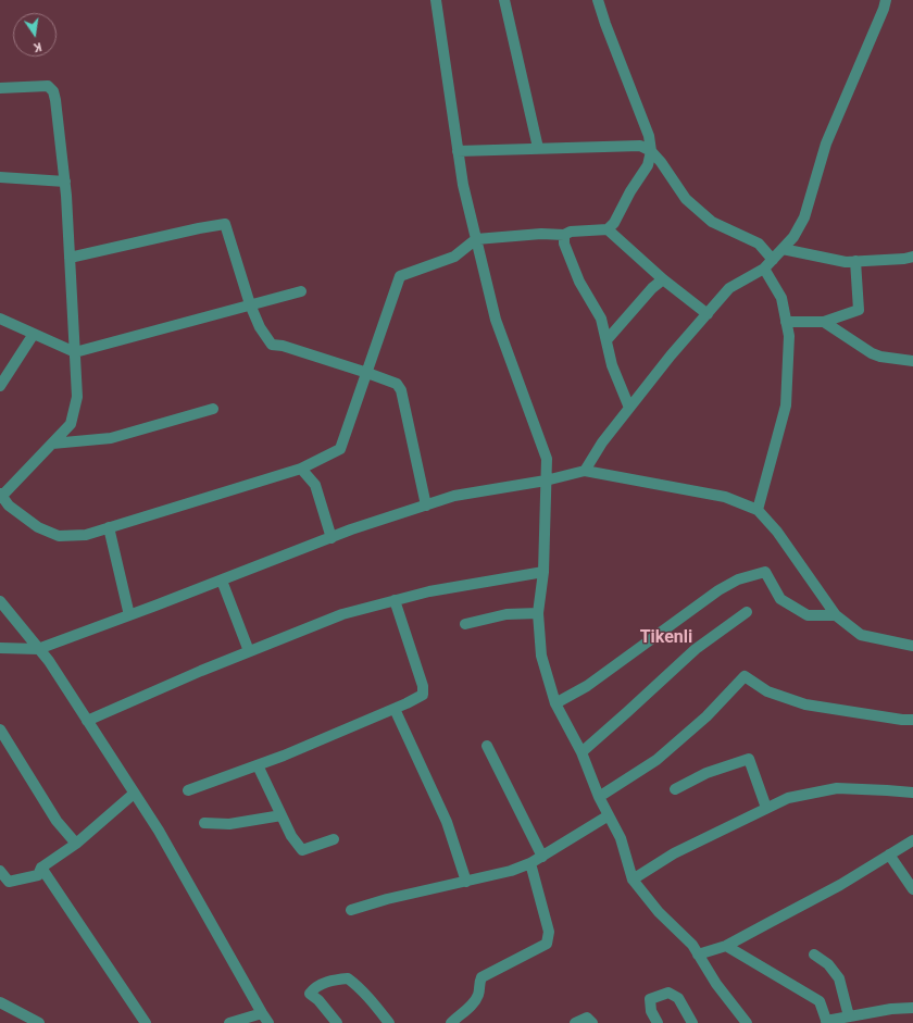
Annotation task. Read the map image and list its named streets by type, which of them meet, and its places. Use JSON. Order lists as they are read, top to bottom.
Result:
{
  "districts": ["Tikenli"],
  "north": "bottom"
}
